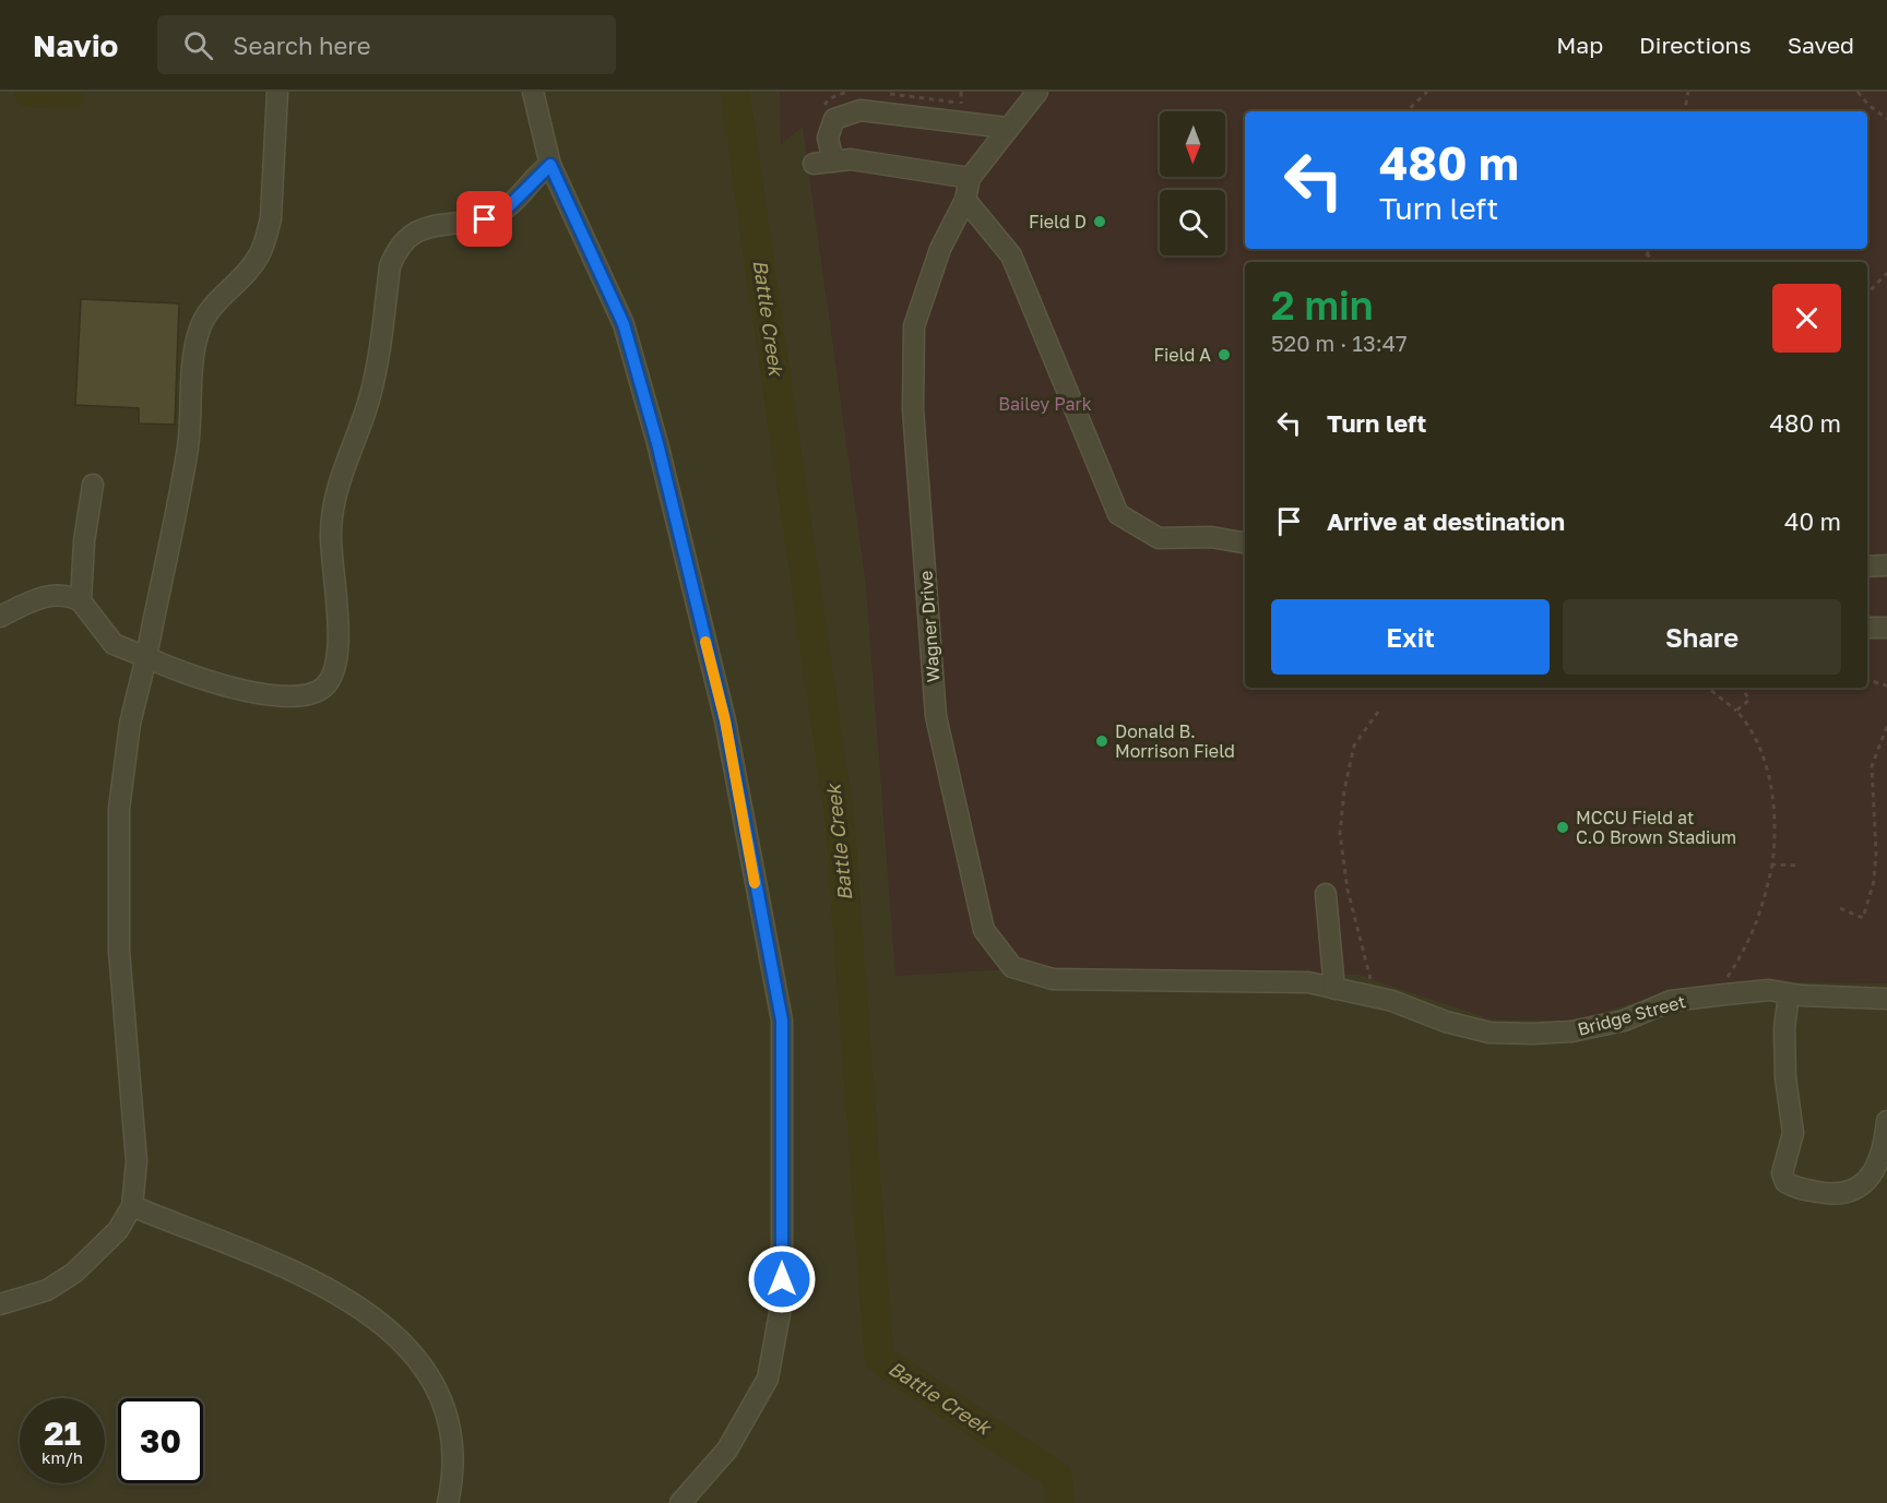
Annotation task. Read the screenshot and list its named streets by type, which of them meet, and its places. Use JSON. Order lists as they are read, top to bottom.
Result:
{
  "streets": {
    "street": ["Wagner Drive", "Bridge Street"]
  },
  "crossings": [
    ["Wagner Drive", "Bridge Street"]
  ],
  "water": ["Battle Creek"],
  "parks": ["Bailey Park"],
  "places": [
    "Field D",
    "Field A",
    "Donald B. Morrison Field",
    "MCCU Field at C.O Brown Stadium"
  ],
  "north": "bottom",
  "page": {
    "header": "Navio",
    "search": "Search here",
    "nav": ["Map", "Directions", "Saved"],
    "turn": ["480 m", "Turn left"],
    "heading": ["2 min", "520 m · 13:47"],
    "list": [
      {
        "name": "Turn left",
        "value": "480 m"
      },
      {
        "name": "Arrive at destination",
        "value": "40 m"
      }
    ],
    "buttons": ["Exit", "Share"],
    "speed": "21 km/h",
    "limit": "30"
  }
}
